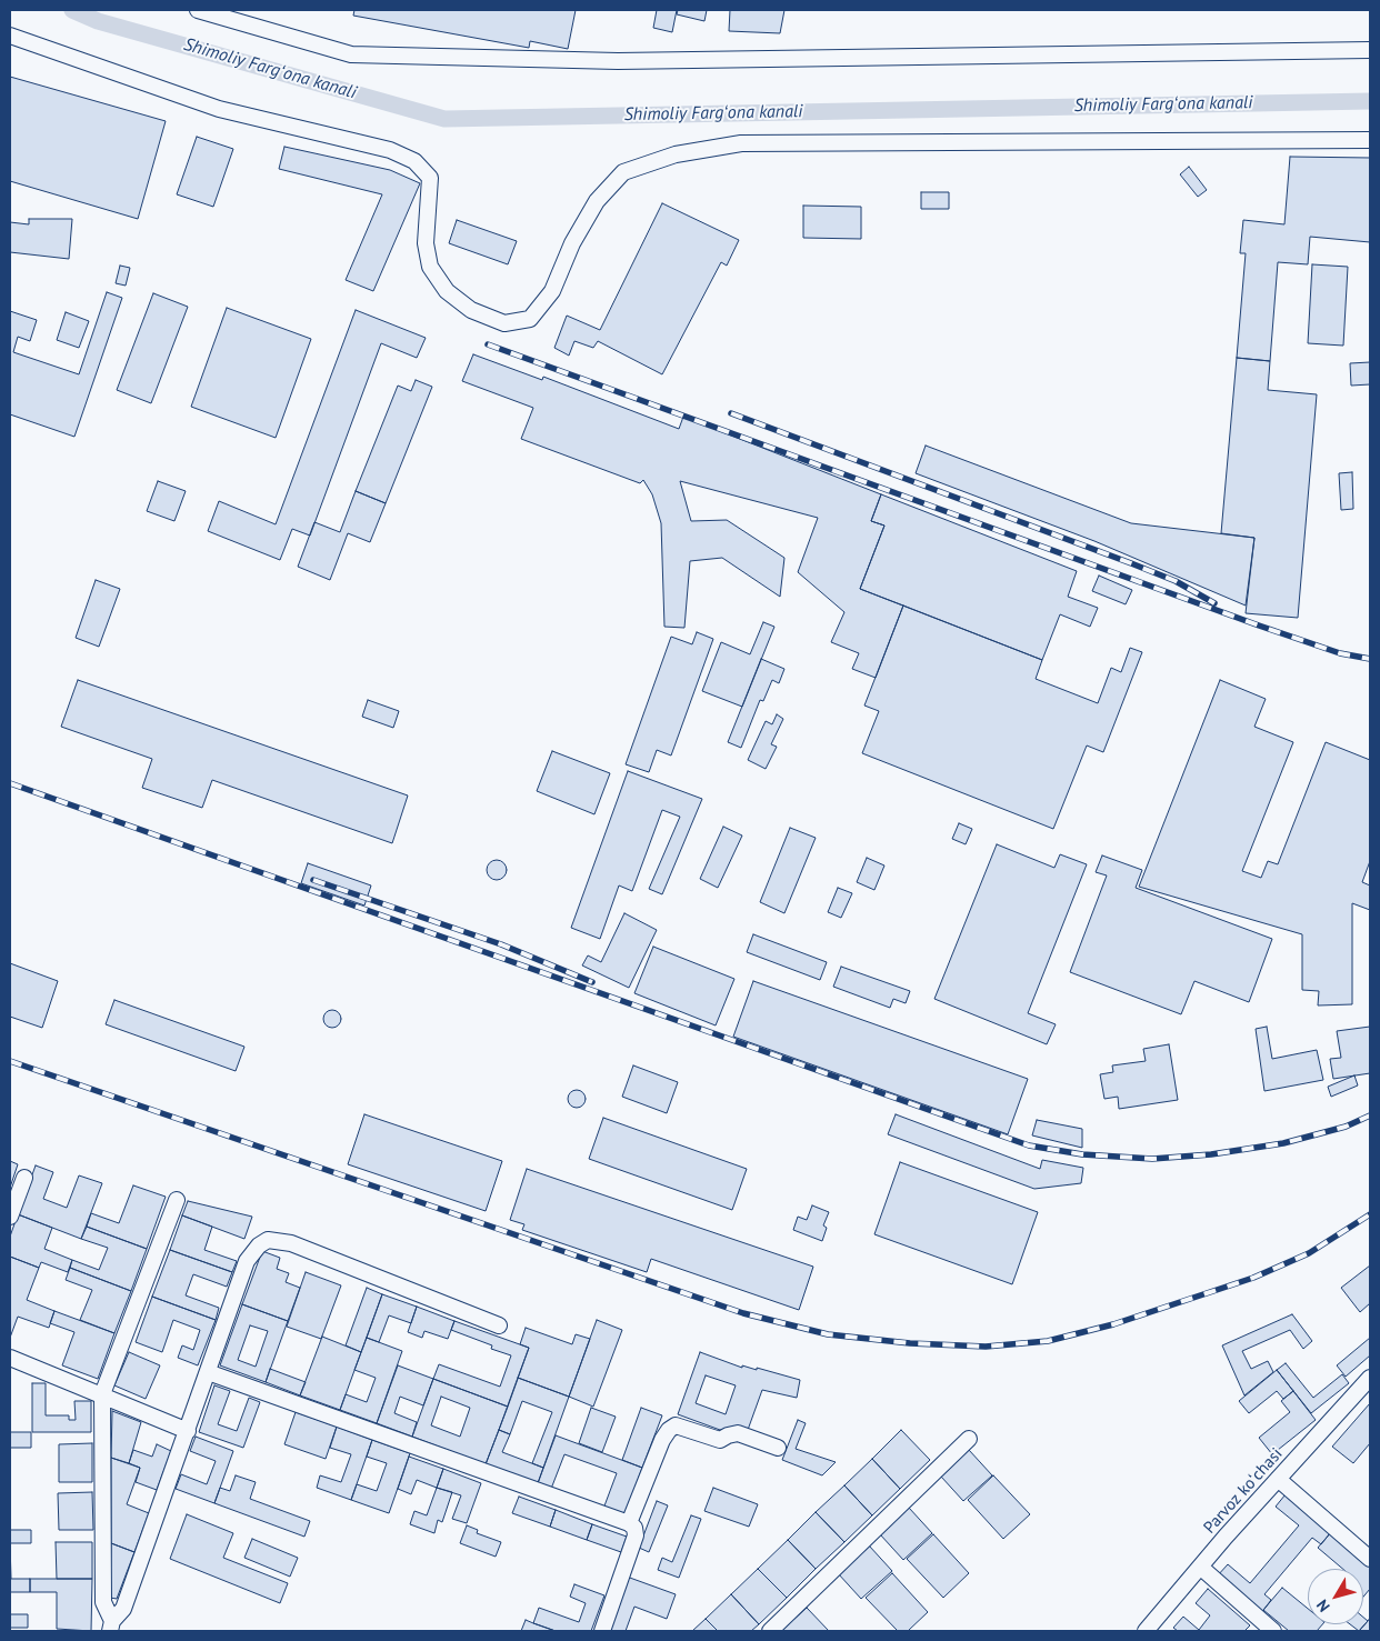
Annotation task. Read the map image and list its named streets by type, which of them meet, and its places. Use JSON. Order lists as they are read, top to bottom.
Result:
{
  "streets": {
    "street": ["Parvoz koʻchasi"]
  },
  "water": ["Shimoliy Fargʻona kanali"],
  "north": "bottom left"
}
